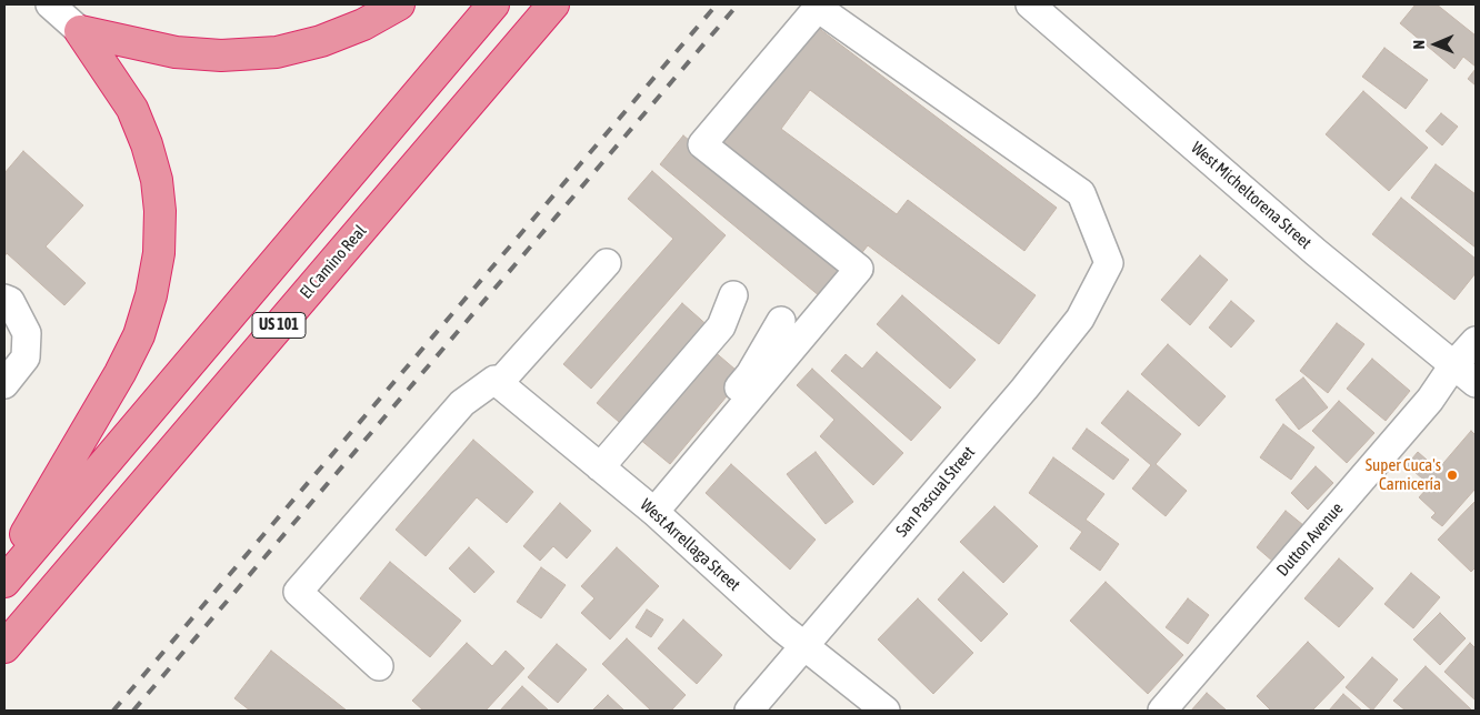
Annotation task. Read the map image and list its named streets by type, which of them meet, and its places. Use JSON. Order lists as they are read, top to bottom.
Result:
{
  "streets": {
    "highway": ["El Camino Real", "US 101"],
    "street": [
      "West Micheltorena Street",
      "San Pascual Street",
      "Dutton Avenue",
      "West Arrellaga Street"
    ]
  },
  "crossings": [
    ["West Micheltorena Street", "Dutton Avenue"],
    ["San Pascual Street", "West Arrellaga Street"]
  ],
  "places": ["Super Cuca's Carnicería"],
  "north": "left"
}
